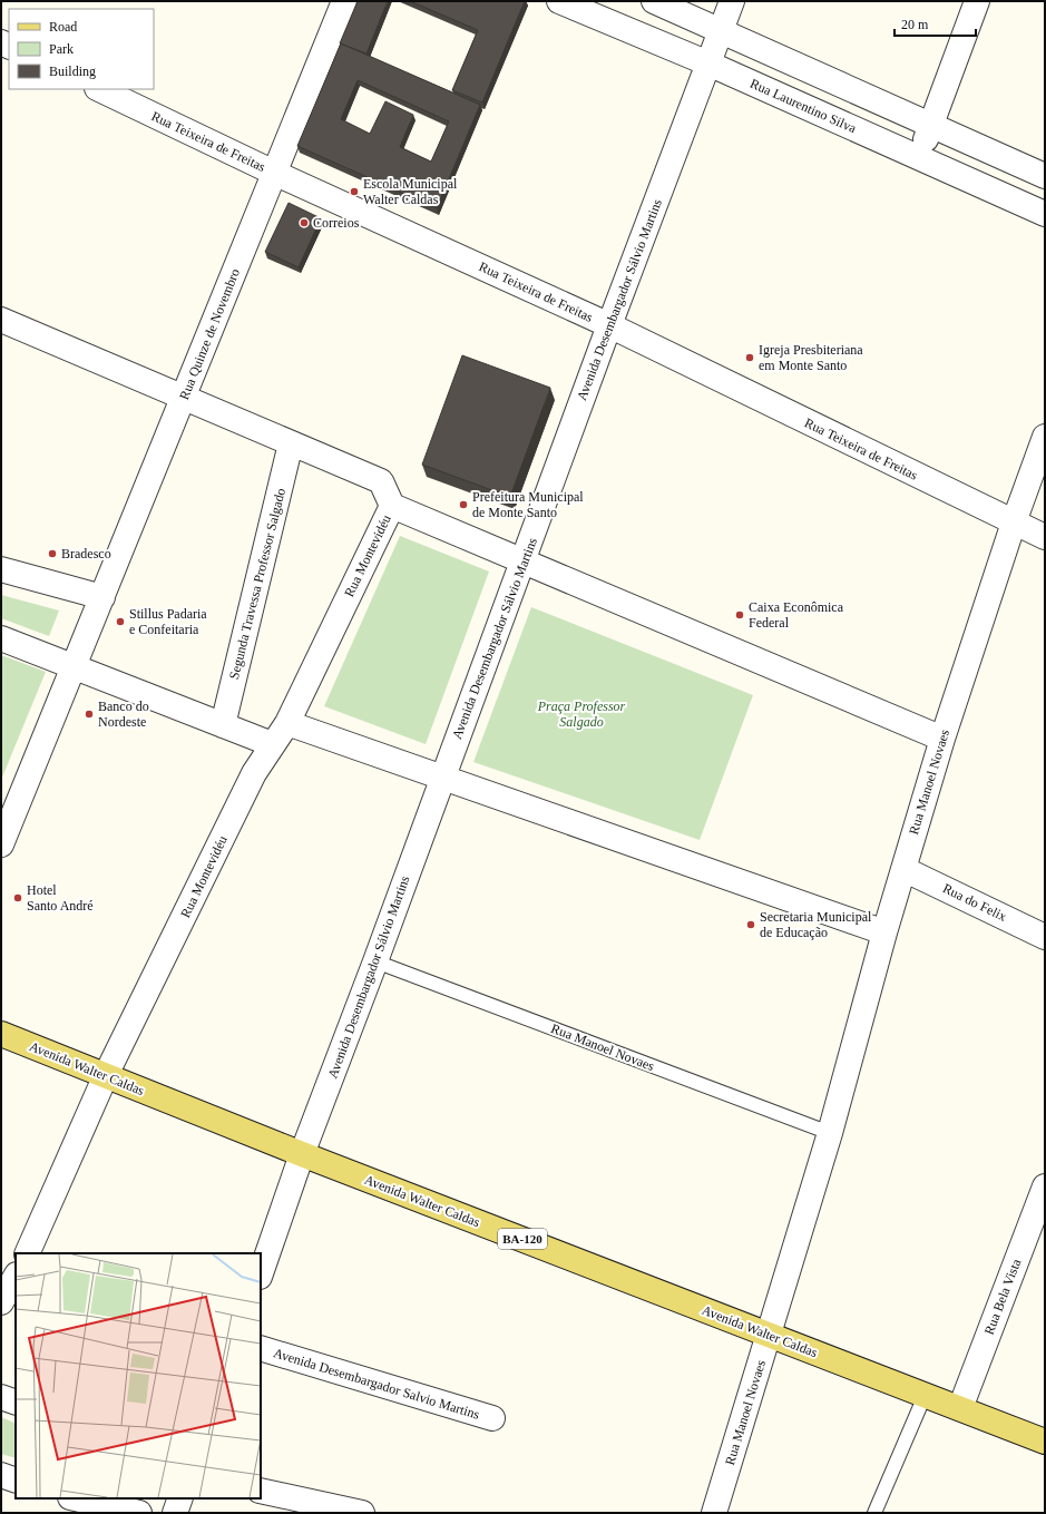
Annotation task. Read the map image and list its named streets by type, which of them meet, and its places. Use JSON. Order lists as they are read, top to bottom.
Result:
{
  "streets": {
    "main road": ["Avenida Walter Caldas", "BA-120"],
    "street": [
      "Rua Laurentino Silva",
      "Rua Teixeira de Freitas",
      "Avenida Desembargador Sálvio Martins",
      "Rua Quinze de Novembro",
      "Rua Montevidéu",
      "Segunda Travessa Professor Salgado",
      "Rua Manoel Novaes",
      "Rua do Felix",
      "Rua Bela Vista",
      "Avenida Desembargador Salvio Martins"
    ]
  },
  "crossings": [
    ["Rua Laurentino Silva", "Avenida Desembargador Sálvio Martins"],
    ["Rua Teixeira de Freitas", "Avenida Desembargador Sálvio Martins"],
    ["Rua Teixeira de Freitas", "Rua Quinze de Novembro"],
    ["Rua Teixeira de Freitas", "Rua Manoel Novaes"],
    ["Avenida Desembargador Sálvio Martins", "Rua Manoel Novaes"],
    ["Avenida Desembargador Sálvio Martins", "Avenida Walter Caldas"],
    ["Rua Montevidéu", "Avenida Walter Caldas"],
    ["Rua Manoel Novaes", "Rua do Felix"],
    ["Rua Manoel Novaes", "Avenida Walter Caldas"],
    ["Avenida Walter Caldas", "Rua Bela Vista"]
  ],
  "parks": ["Praça Professor Salgado"],
  "places": [
    "Escola Municipal Walter Caldas",
    "Correios",
    "Igreja Presbiteriana em Monte Santo",
    "Prefeitura Municipal de Monte Santo",
    "Bradesco",
    "Caixa Econômica Federal",
    "Stillus Padaria e Confeitaria",
    "Banco do Nordeste",
    "Hotel Santo André",
    "Secretaria Municipal de Educação"
  ],
  "legend": ["Road", "Park", "Building"],
  "scale_bar": "20 m"
}
